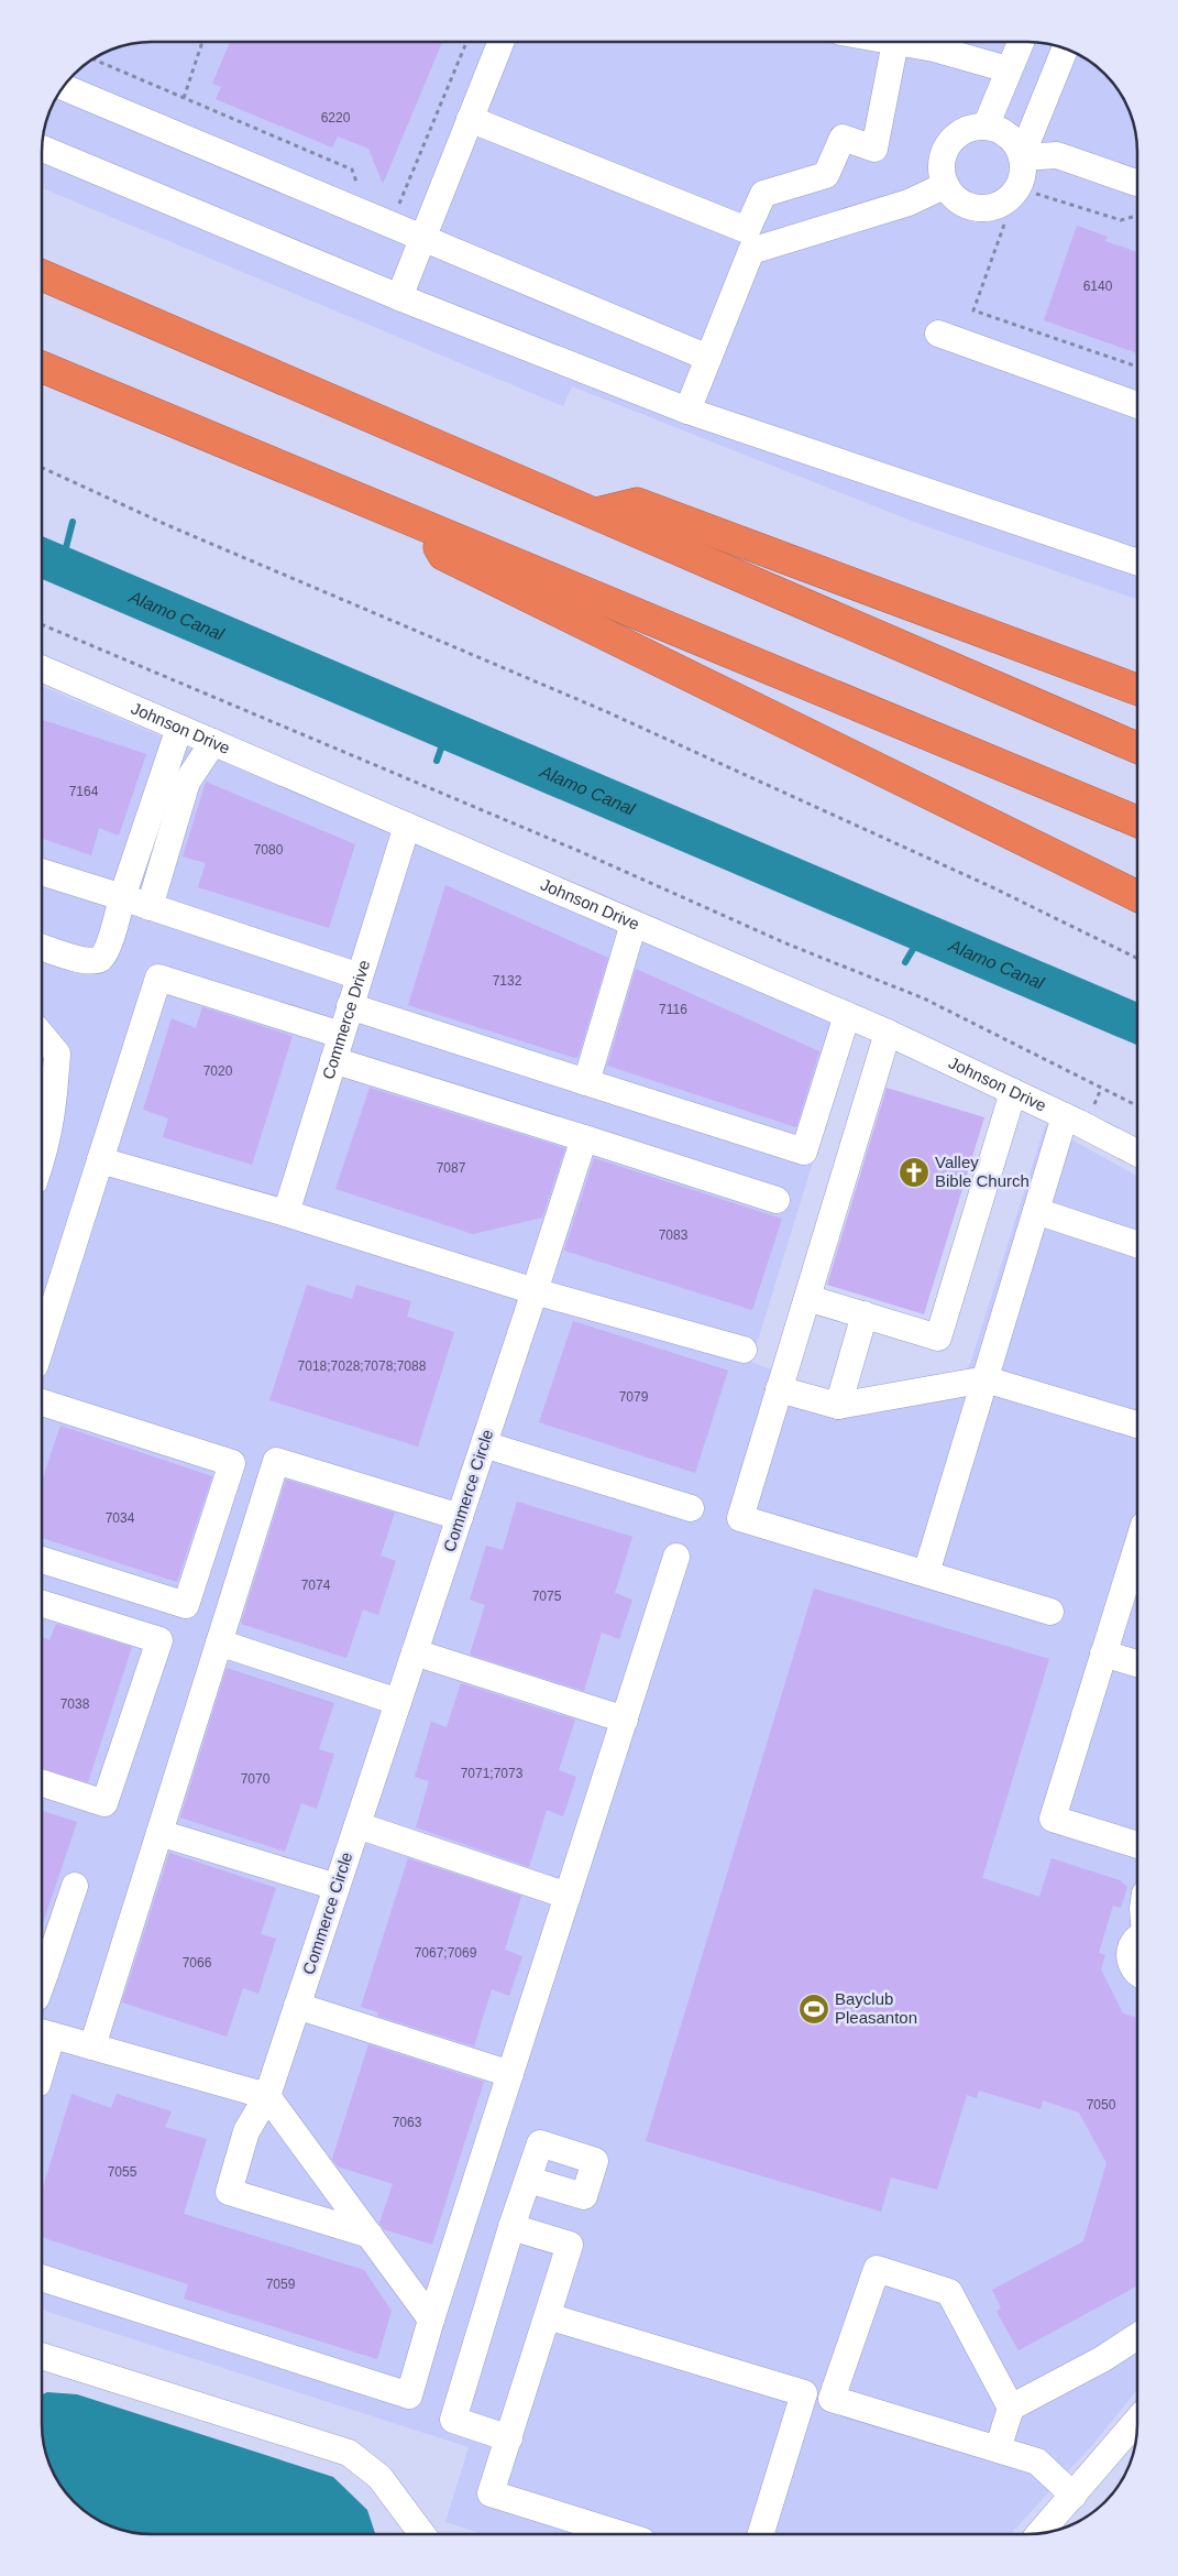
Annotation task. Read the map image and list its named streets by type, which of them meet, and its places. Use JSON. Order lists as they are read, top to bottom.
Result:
{
  "streets": {
    "street": ["Johnson Drive", "Commerce Drive", "Commerce Circle"]
  },
  "crossings": [
    ["Johnson Drive", "Commerce Drive"]
  ],
  "water": ["Alamo Canal"],
  "places": {
    "church": ["Valley Bible Church"],
    "sports": ["Bayclub Pleasanton"]
  },
  "house_numbers": [
    "6220",
    "6140",
    "7164",
    "7080",
    "7132",
    "7116",
    "7020",
    "7087",
    "7083",
    "7018;7028;7078;7088",
    "7079",
    "7034",
    "7074",
    "7075",
    "7038",
    "7071;7073",
    "7070",
    "7067;7069",
    "7066",
    "7050",
    "7063",
    "7055",
    "7059"
  ]
}
